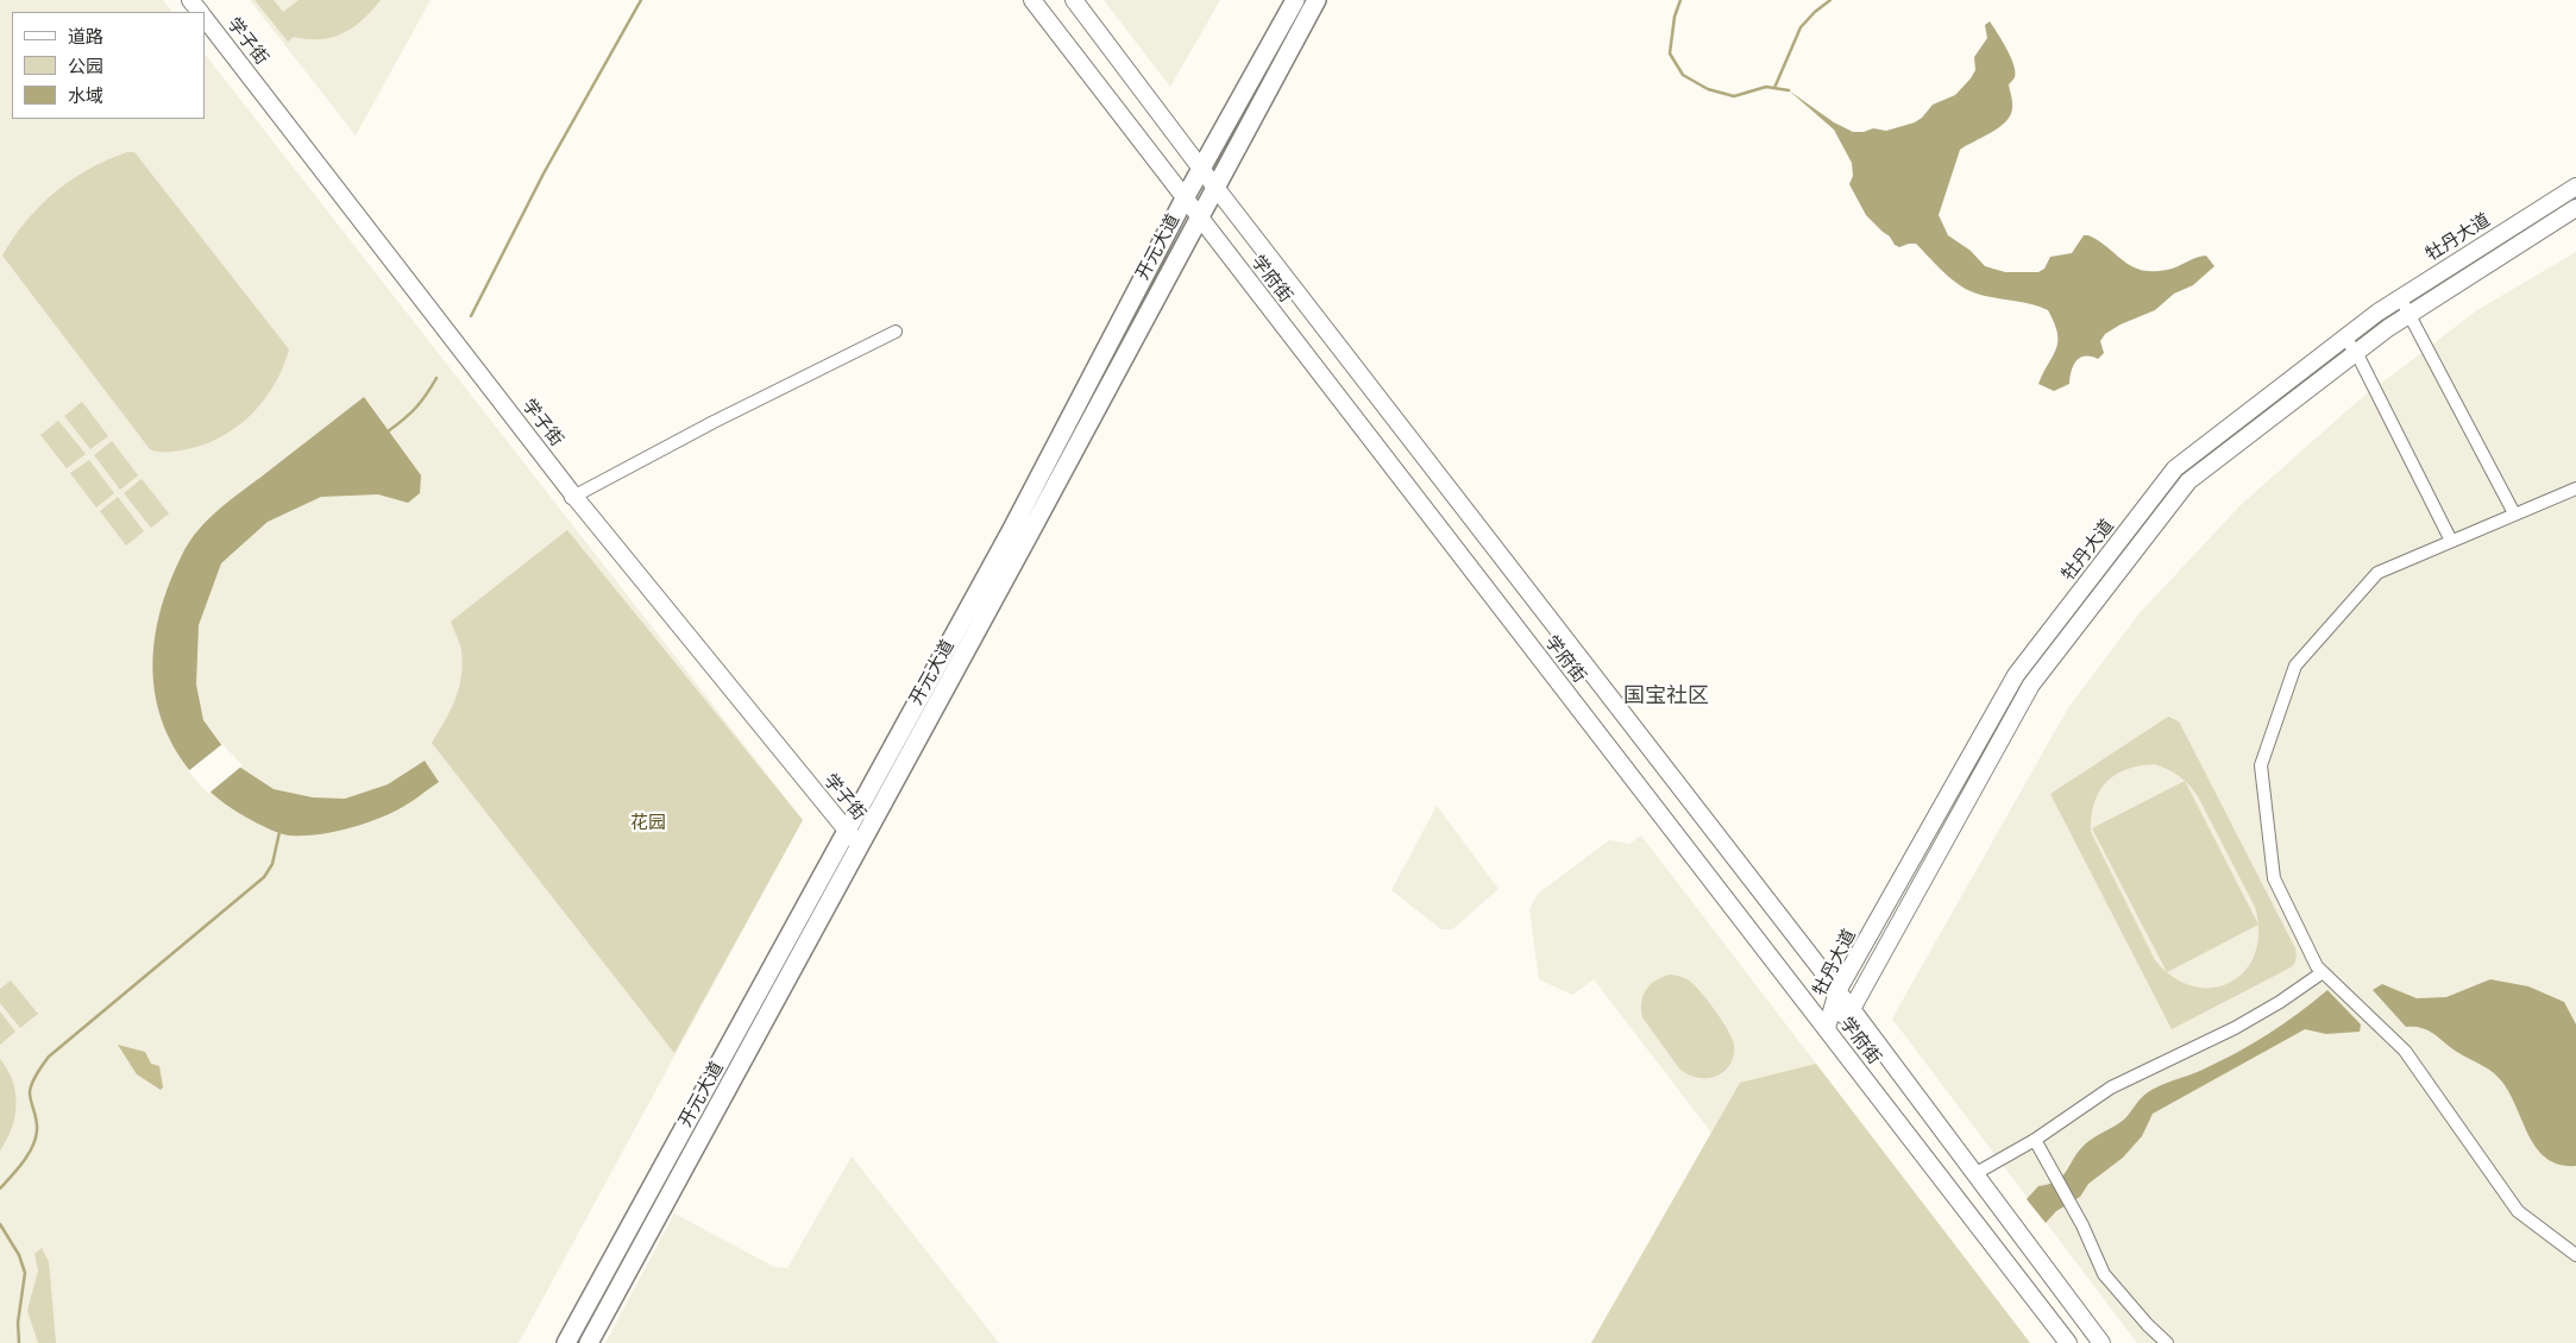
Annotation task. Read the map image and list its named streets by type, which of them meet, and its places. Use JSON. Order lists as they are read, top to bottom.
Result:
{
  "streets": {
    "main road": [
      "学子街",
      "牡丹大道",
      "开元大道",
      "学府街"
    ]
  },
  "crossings": [
    ["学子街", "开元大道"],
    ["牡丹大道", "学府街"],
    ["开元大道", "学府街"]
  ],
  "districts": ["国宝社区"],
  "parks": ["花园"],
  "legend": ["道路", "公园", "水域"]
}
